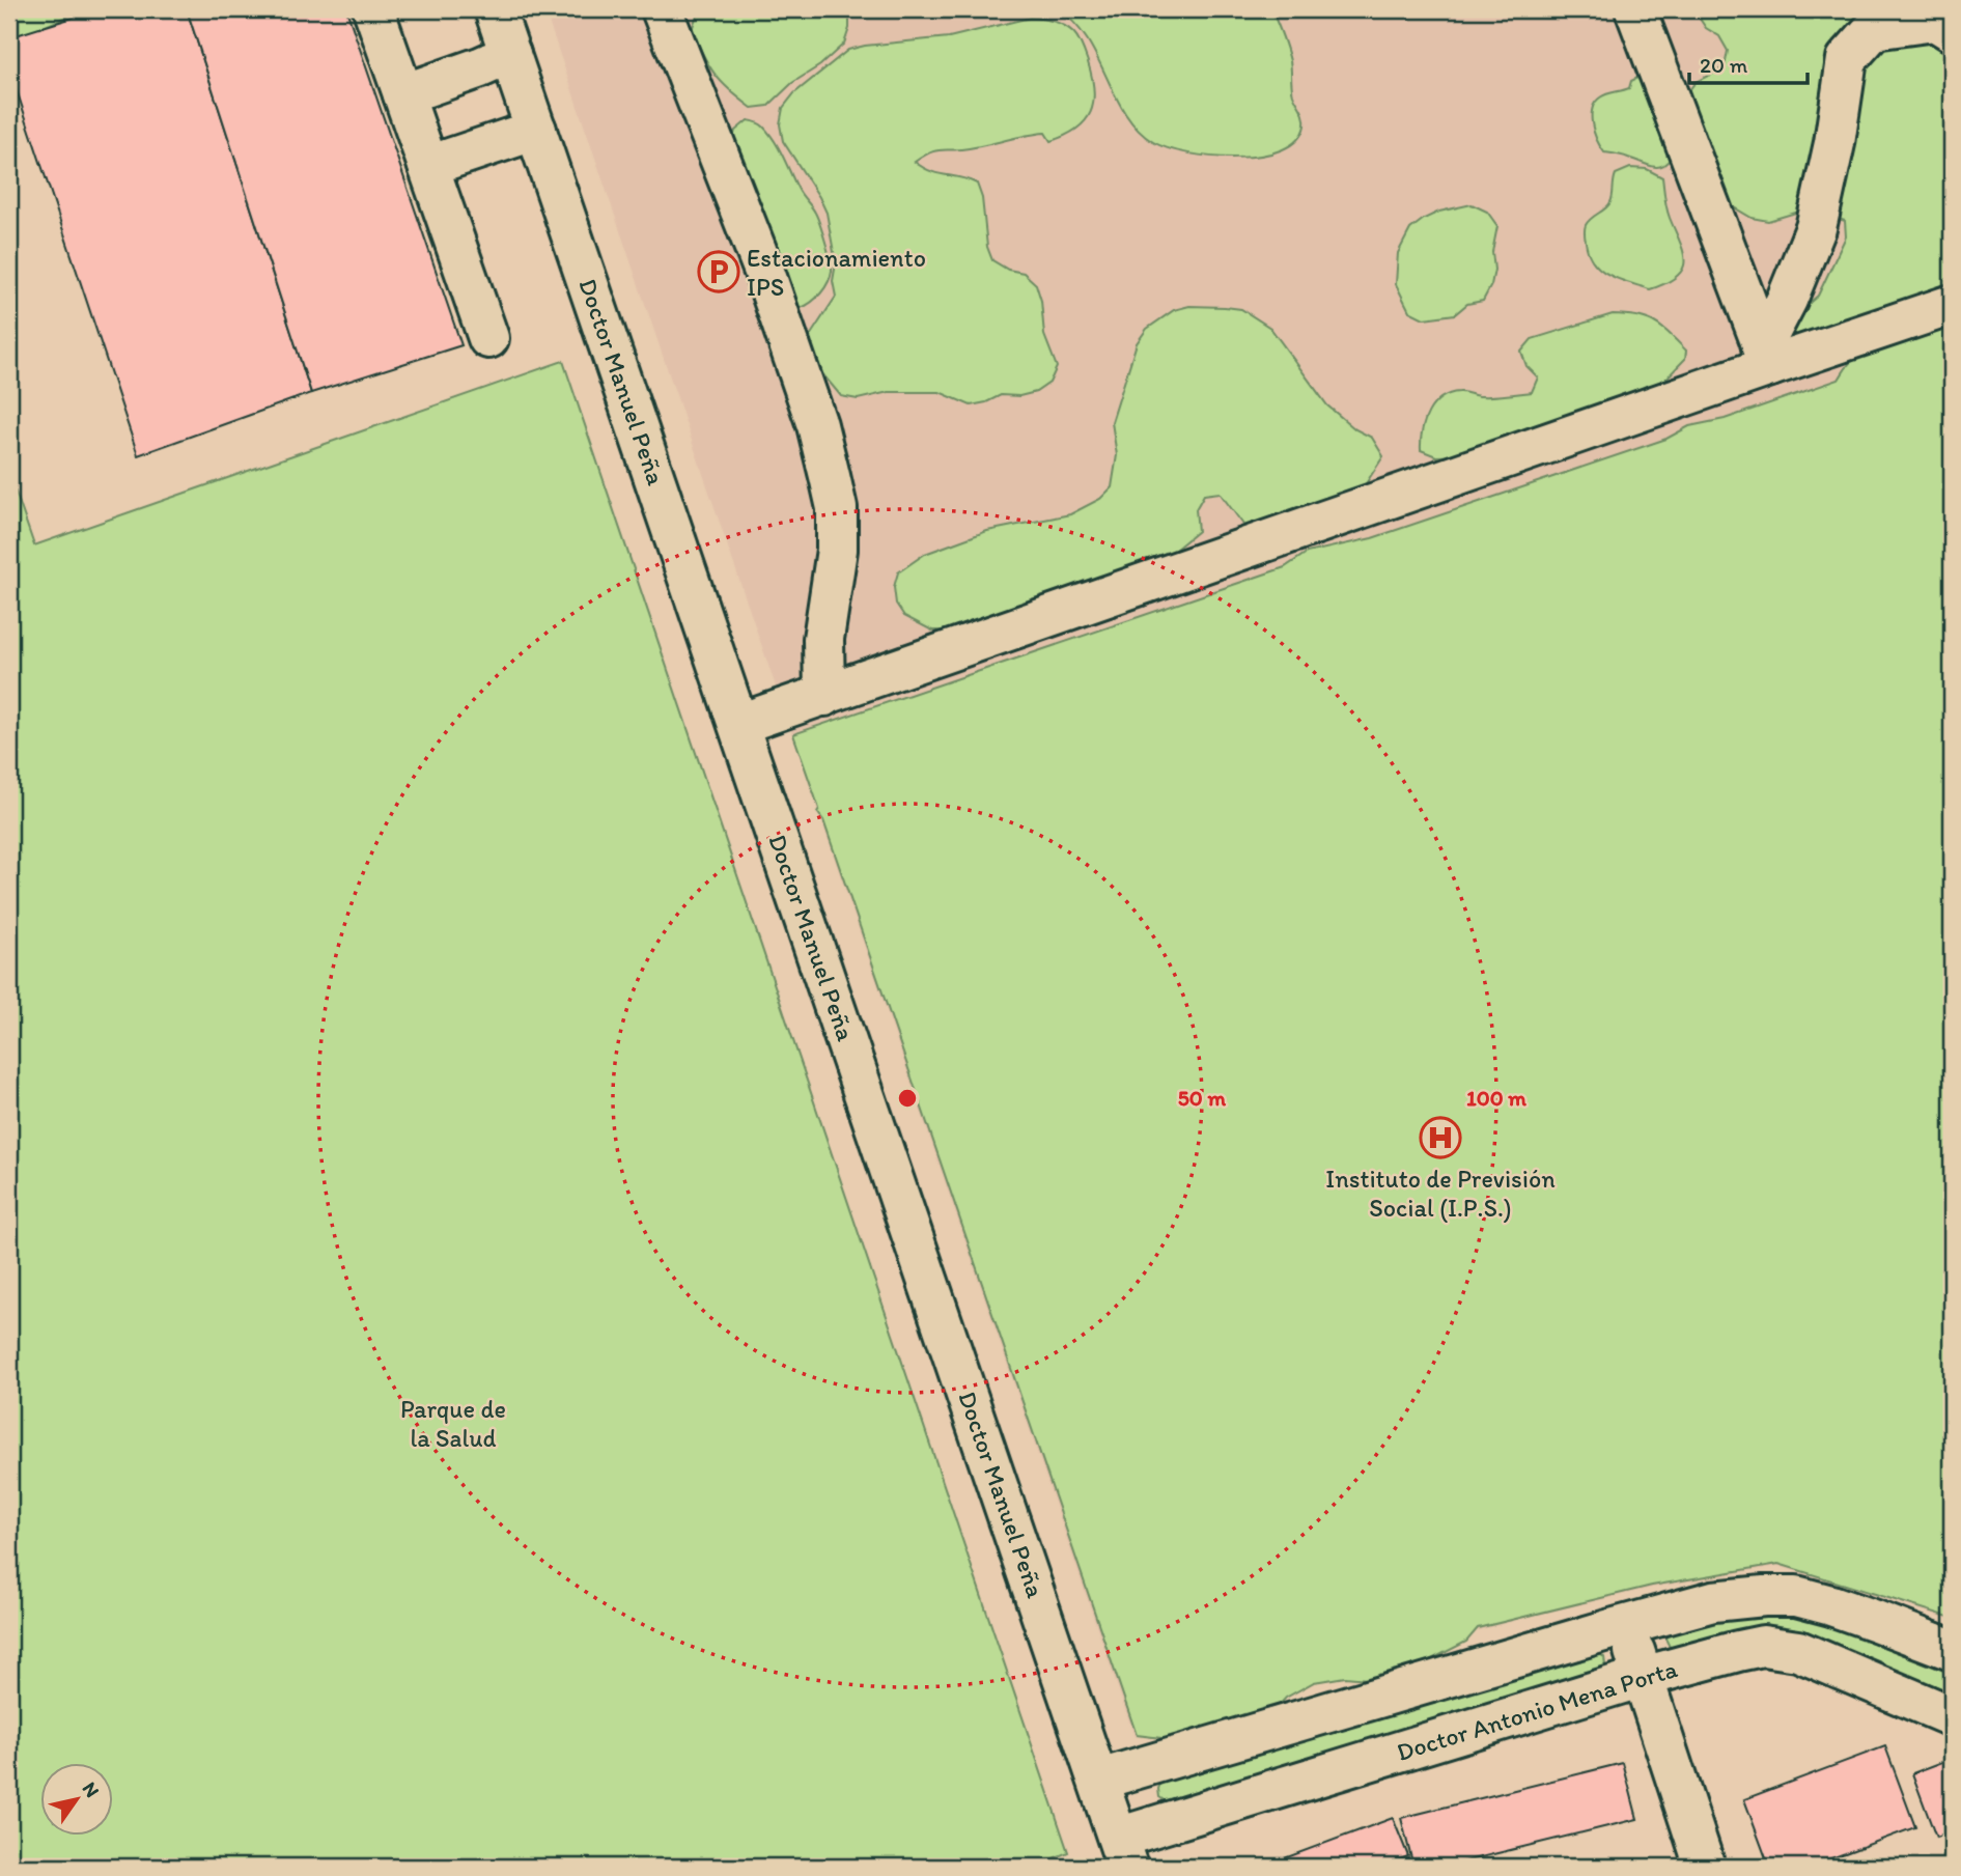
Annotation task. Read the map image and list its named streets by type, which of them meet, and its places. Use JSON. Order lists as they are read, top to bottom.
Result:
{
  "streets": {
    "street": ["Doctor Manuel Peña", "Doctor Antonio Mena Porta"]
  },
  "crossings": [
    ["Doctor Manuel Peña", "Doctor Antonio Mena Porta"]
  ],
  "parks": ["Parque de la Salud"],
  "places": {
    "parking": ["Estacionamiento IPS"],
    "hospital": ["Instituto de Previsión Social (I.P.S.)"]
  },
  "scale_bar": "20 m",
  "north": "top right",
  "rings": ["50 m", "100 m"]
}
